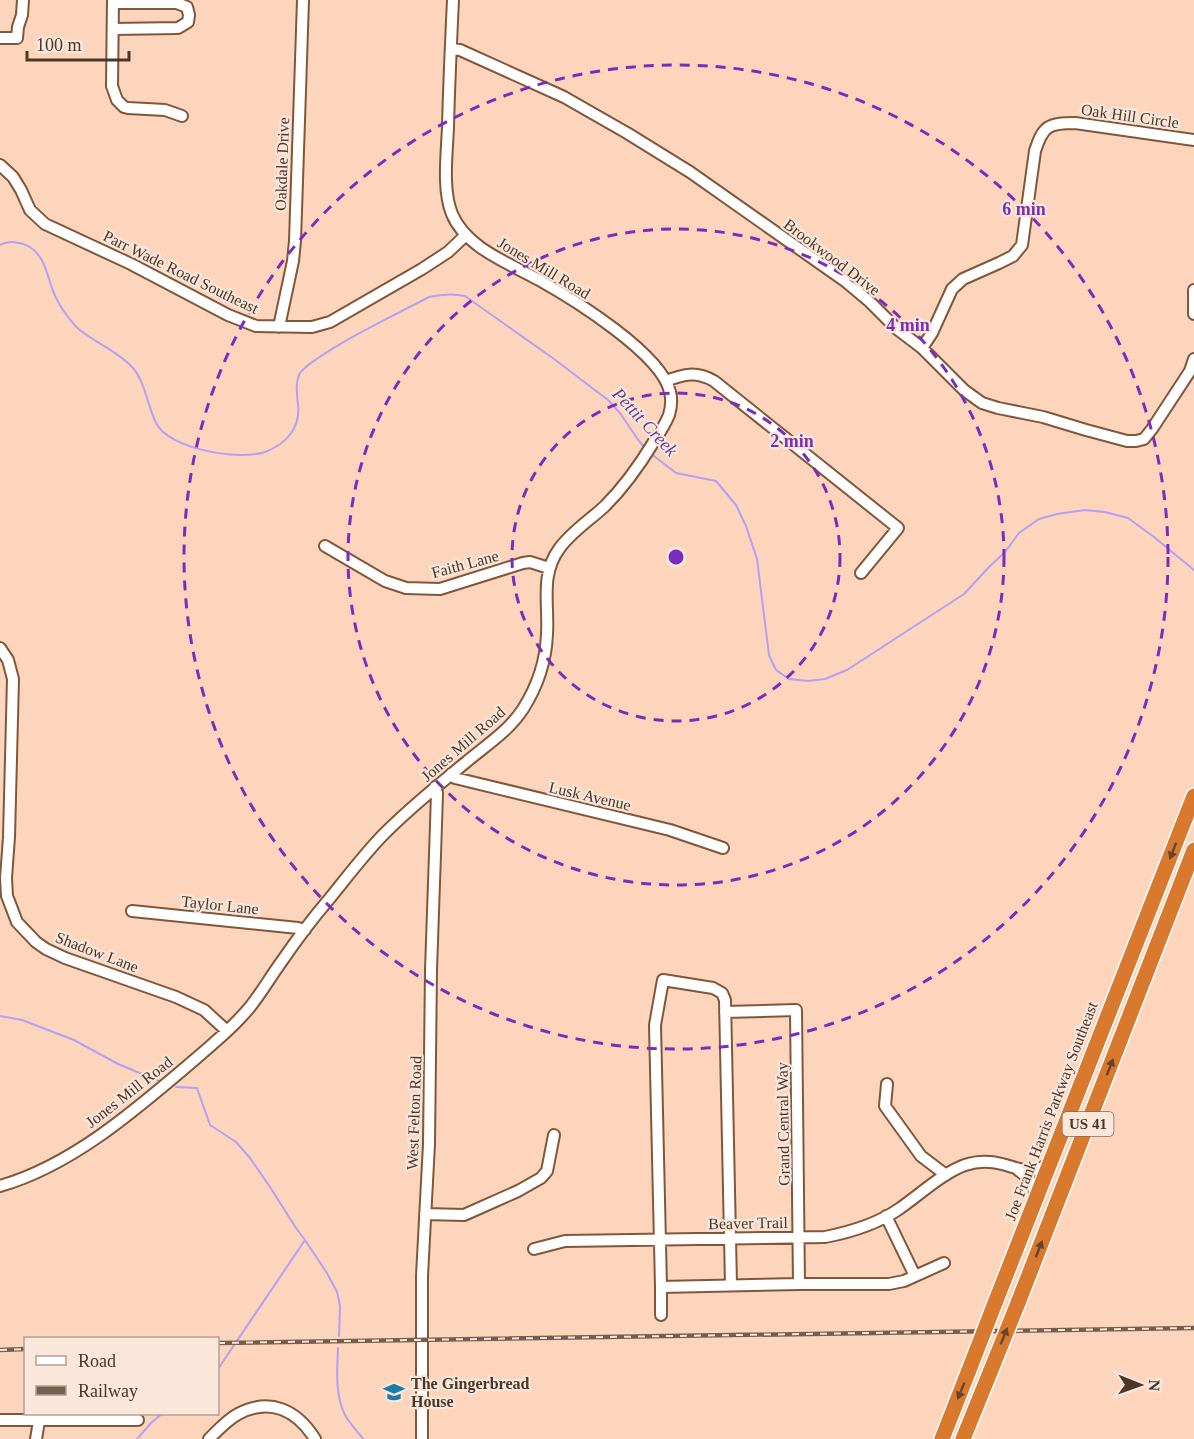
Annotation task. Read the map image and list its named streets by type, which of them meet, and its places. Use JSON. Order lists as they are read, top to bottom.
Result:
{
  "streets": {
    "highway": ["Joe Frank Harris Parkway Southeast", "US 41"],
    "street": [
      "Oak Hill Circle",
      "Oakdale Drive",
      "Brookwood Drive",
      "Jones Mill Road",
      "Parr Wade Road Southeast",
      "Faith Lane",
      "Lusk Avenue",
      "Taylor Lane",
      "Shadow Lane",
      "West Felton Road",
      "Grand Central Way",
      "Beaver Trail"
    ]
  },
  "crossings": [
    ["Oak Hill Circle", "Brookwood Drive"],
    ["Oakdale Drive", "Parr Wade Road Southeast"],
    ["Brookwood Drive", "Jones Mill Road"],
    ["Jones Mill Road", "Parr Wade Road Southeast"],
    ["Jones Mill Road", "Faith Lane"],
    ["Jones Mill Road", "Lusk Avenue"],
    ["Jones Mill Road", "Taylor Lane"],
    ["Jones Mill Road", "Shadow Lane"],
    ["Jones Mill Road", "West Felton Road"],
    ["Joe Frank Harris Parkway Southeast", "Beaver Trail"],
    ["Grand Central Way", "Beaver Trail"]
  ],
  "water": ["Pettit Creek"],
  "places": {
    "school or university": ["The Gingerbread House"]
  },
  "legend": ["Road", "Railway"],
  "scale_bar": "100 m",
  "north": "right",
  "rings": ["6 min", "4 min", "2 min"]
}
